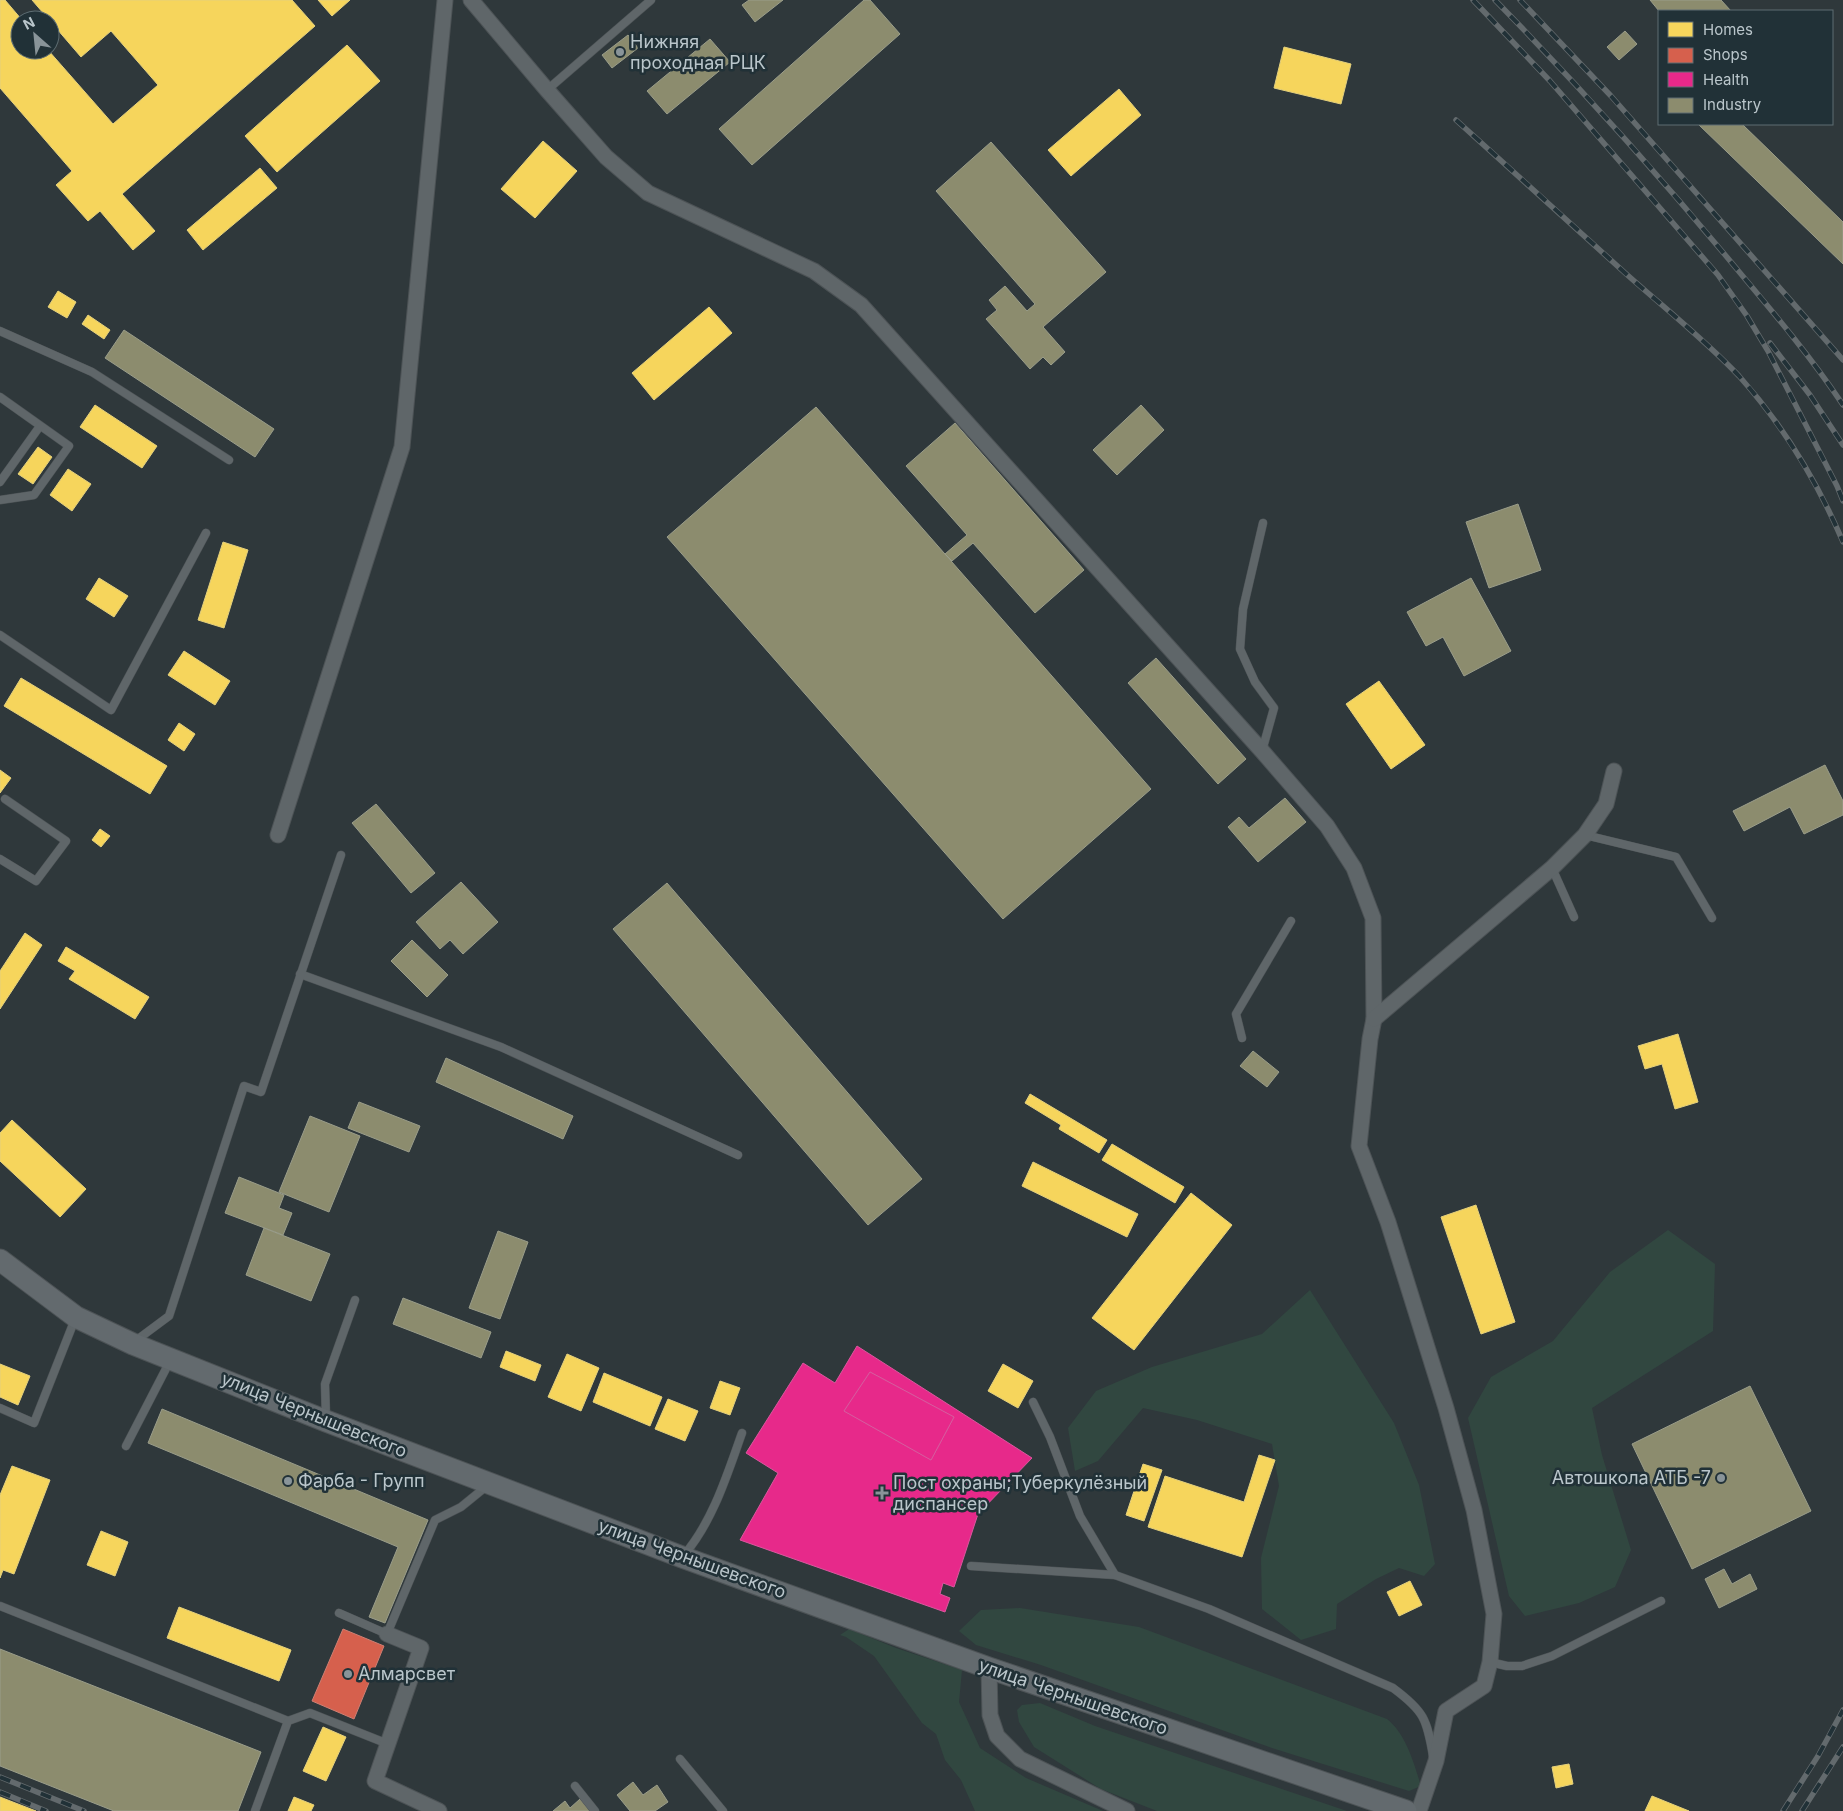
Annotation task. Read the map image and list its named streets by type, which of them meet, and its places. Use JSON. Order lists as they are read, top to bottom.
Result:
{
  "streets": {
    "main road": ["улица Чернышевского"]
  },
  "places": {
    "other": [
      "Нижняя проходная РЦК",
      "Автошкола АТБ -7",
      "Фарба - Групп",
      "Алмарсвет"
    ],
    "health": ["Пост охраны;Туберкулёзный диспансер"]
  },
  "legend": [
    "Homes",
    "Shops",
    "Health",
    "Industry"
  ],
  "north": "top left"
}
